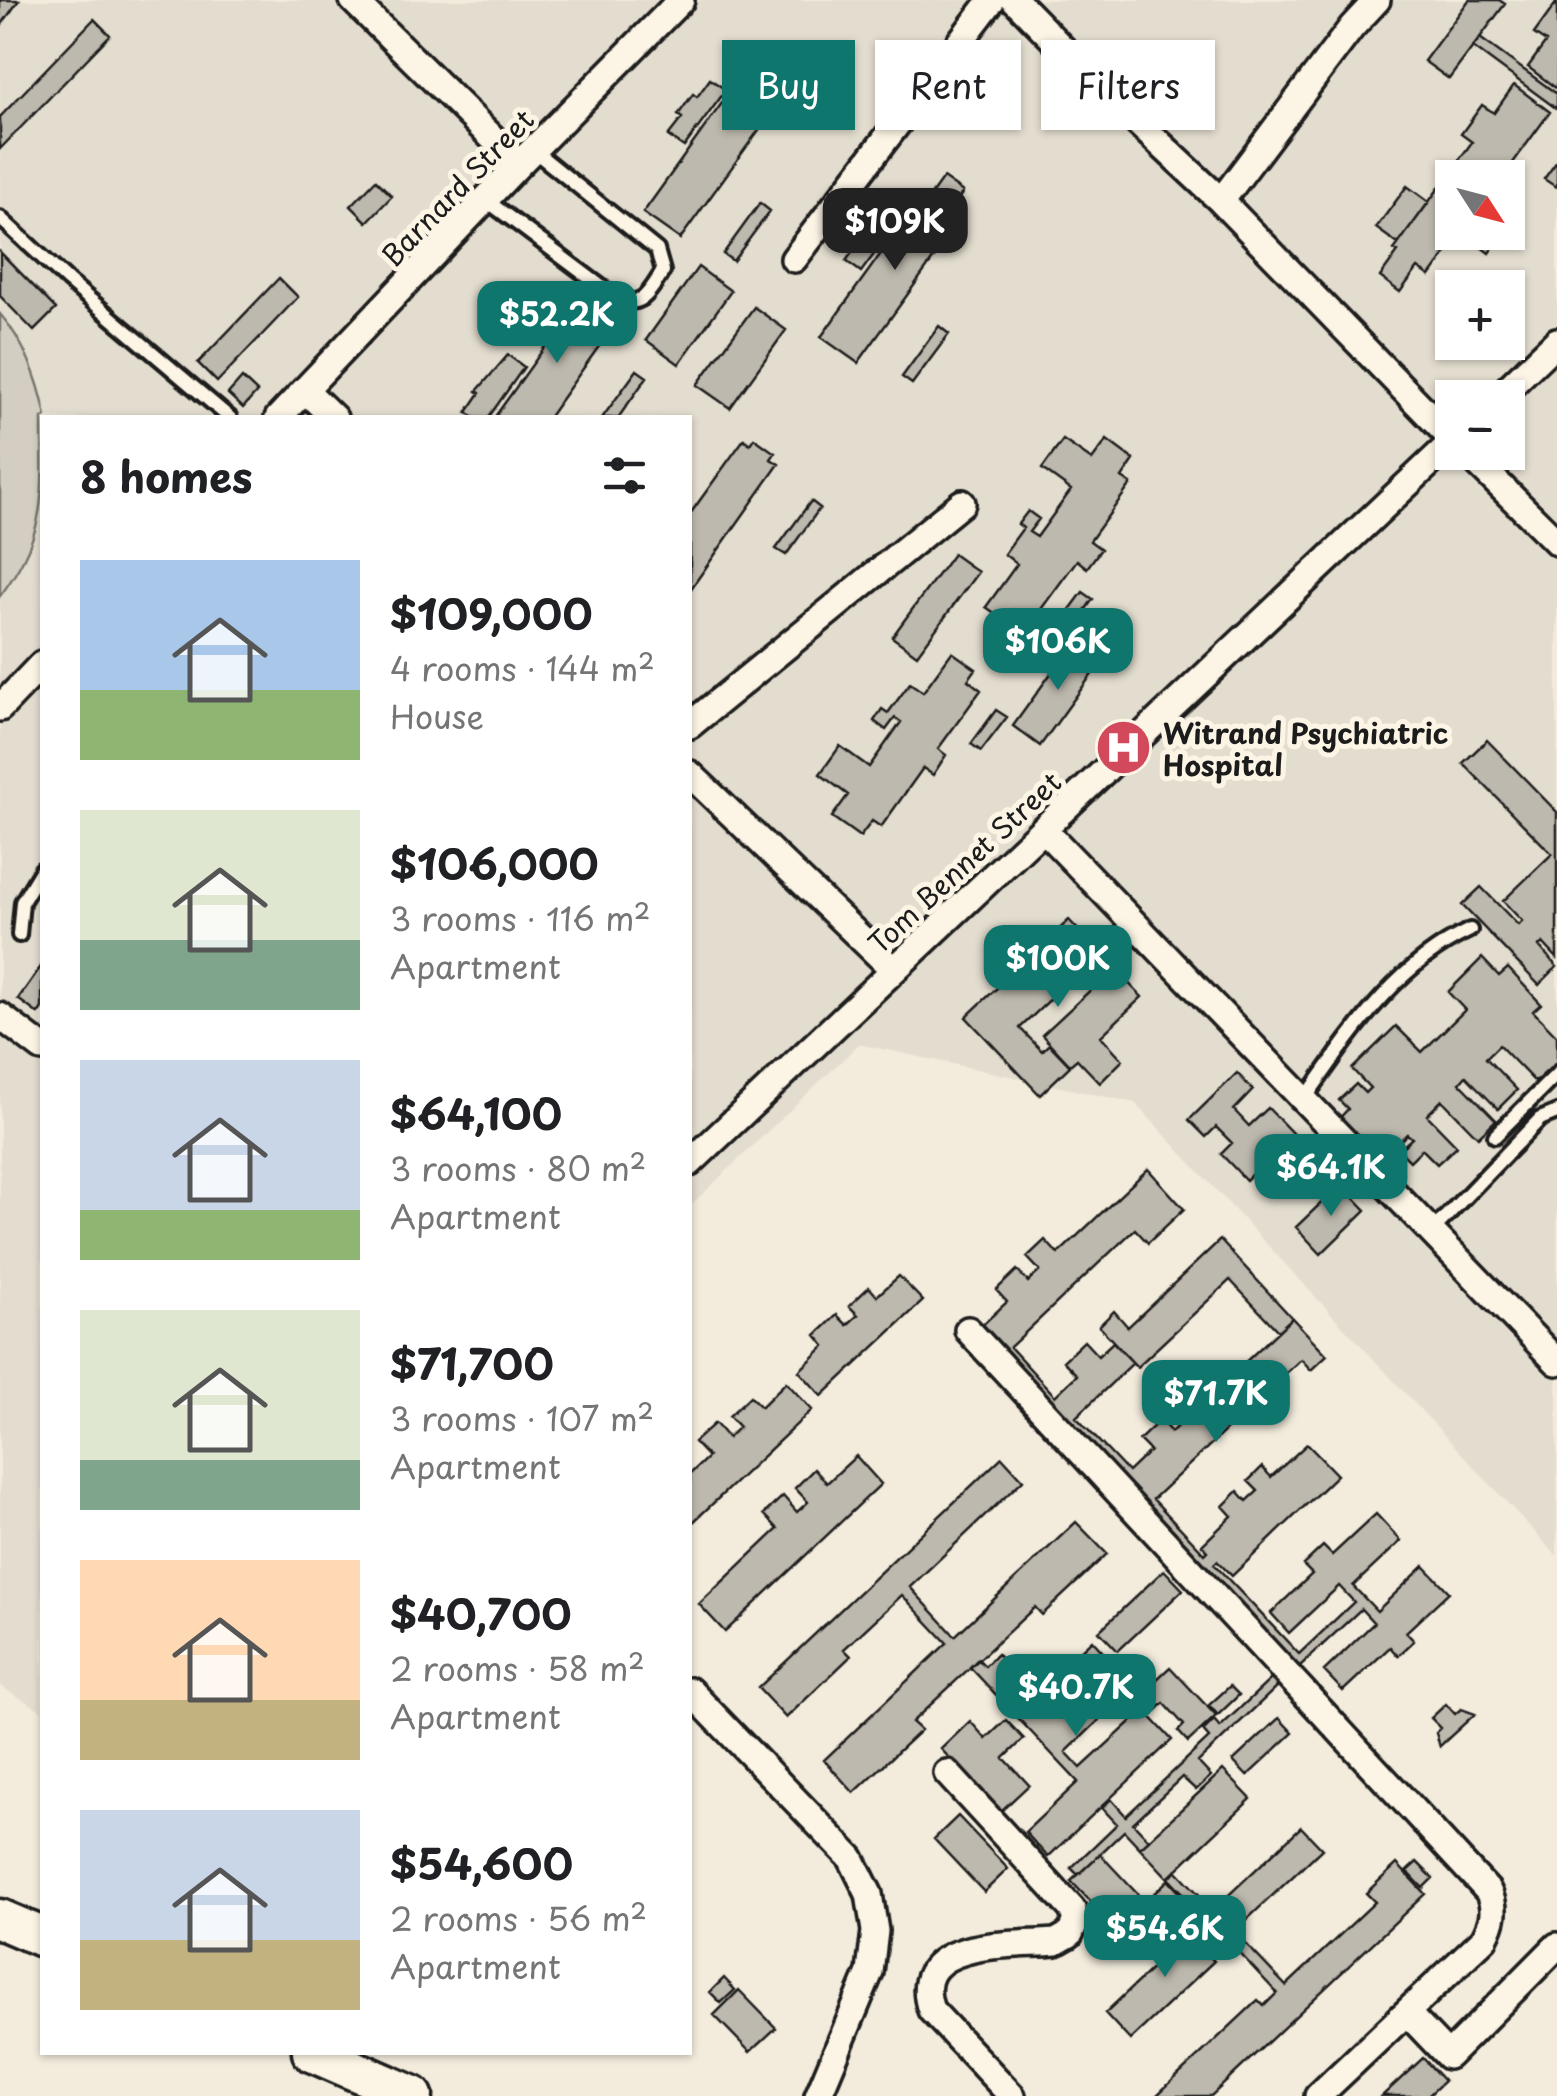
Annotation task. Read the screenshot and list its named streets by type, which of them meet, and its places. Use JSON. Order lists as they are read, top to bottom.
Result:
{
  "streets": {
    "street": ["Barnard Street", "Tom Bennet Street"]
  },
  "places": {
    "hospital": ["Witrand Psychiatric Hospital"]
  },
  "north": "bottom right",
  "page": {
    "chip": ["Buy", "Rent", "Filters"],
    "map_buttons": ["+", "−"],
    "price": [
      "$109K",
      "$52.2K",
      "$106K",
      "$100K",
      "$64.1K",
      "$71.7K",
      "$40.7K",
      "$54.6K"
    ],
    "heading": "8 homes",
    "list": [
      {
        "name": "$109,000",
        "note": "4 rooms · 144 m² · House"
      },
      {
        "name": "$106,000",
        "note": "3 rooms · 116 m² · Apartment"
      },
      {
        "name": "$64,100",
        "note": "3 rooms · 80 m² · Apartment"
      },
      {
        "name": "$71,700",
        "note": "3 rooms · 107 m² · Apartment"
      },
      {
        "name": "$40,700",
        "note": "2 rooms · 58 m² · Apartment"
      },
      {
        "name": "$54,600",
        "note": "2 rooms · 56 m² · Apartment"
      }
    ]
  }
}
